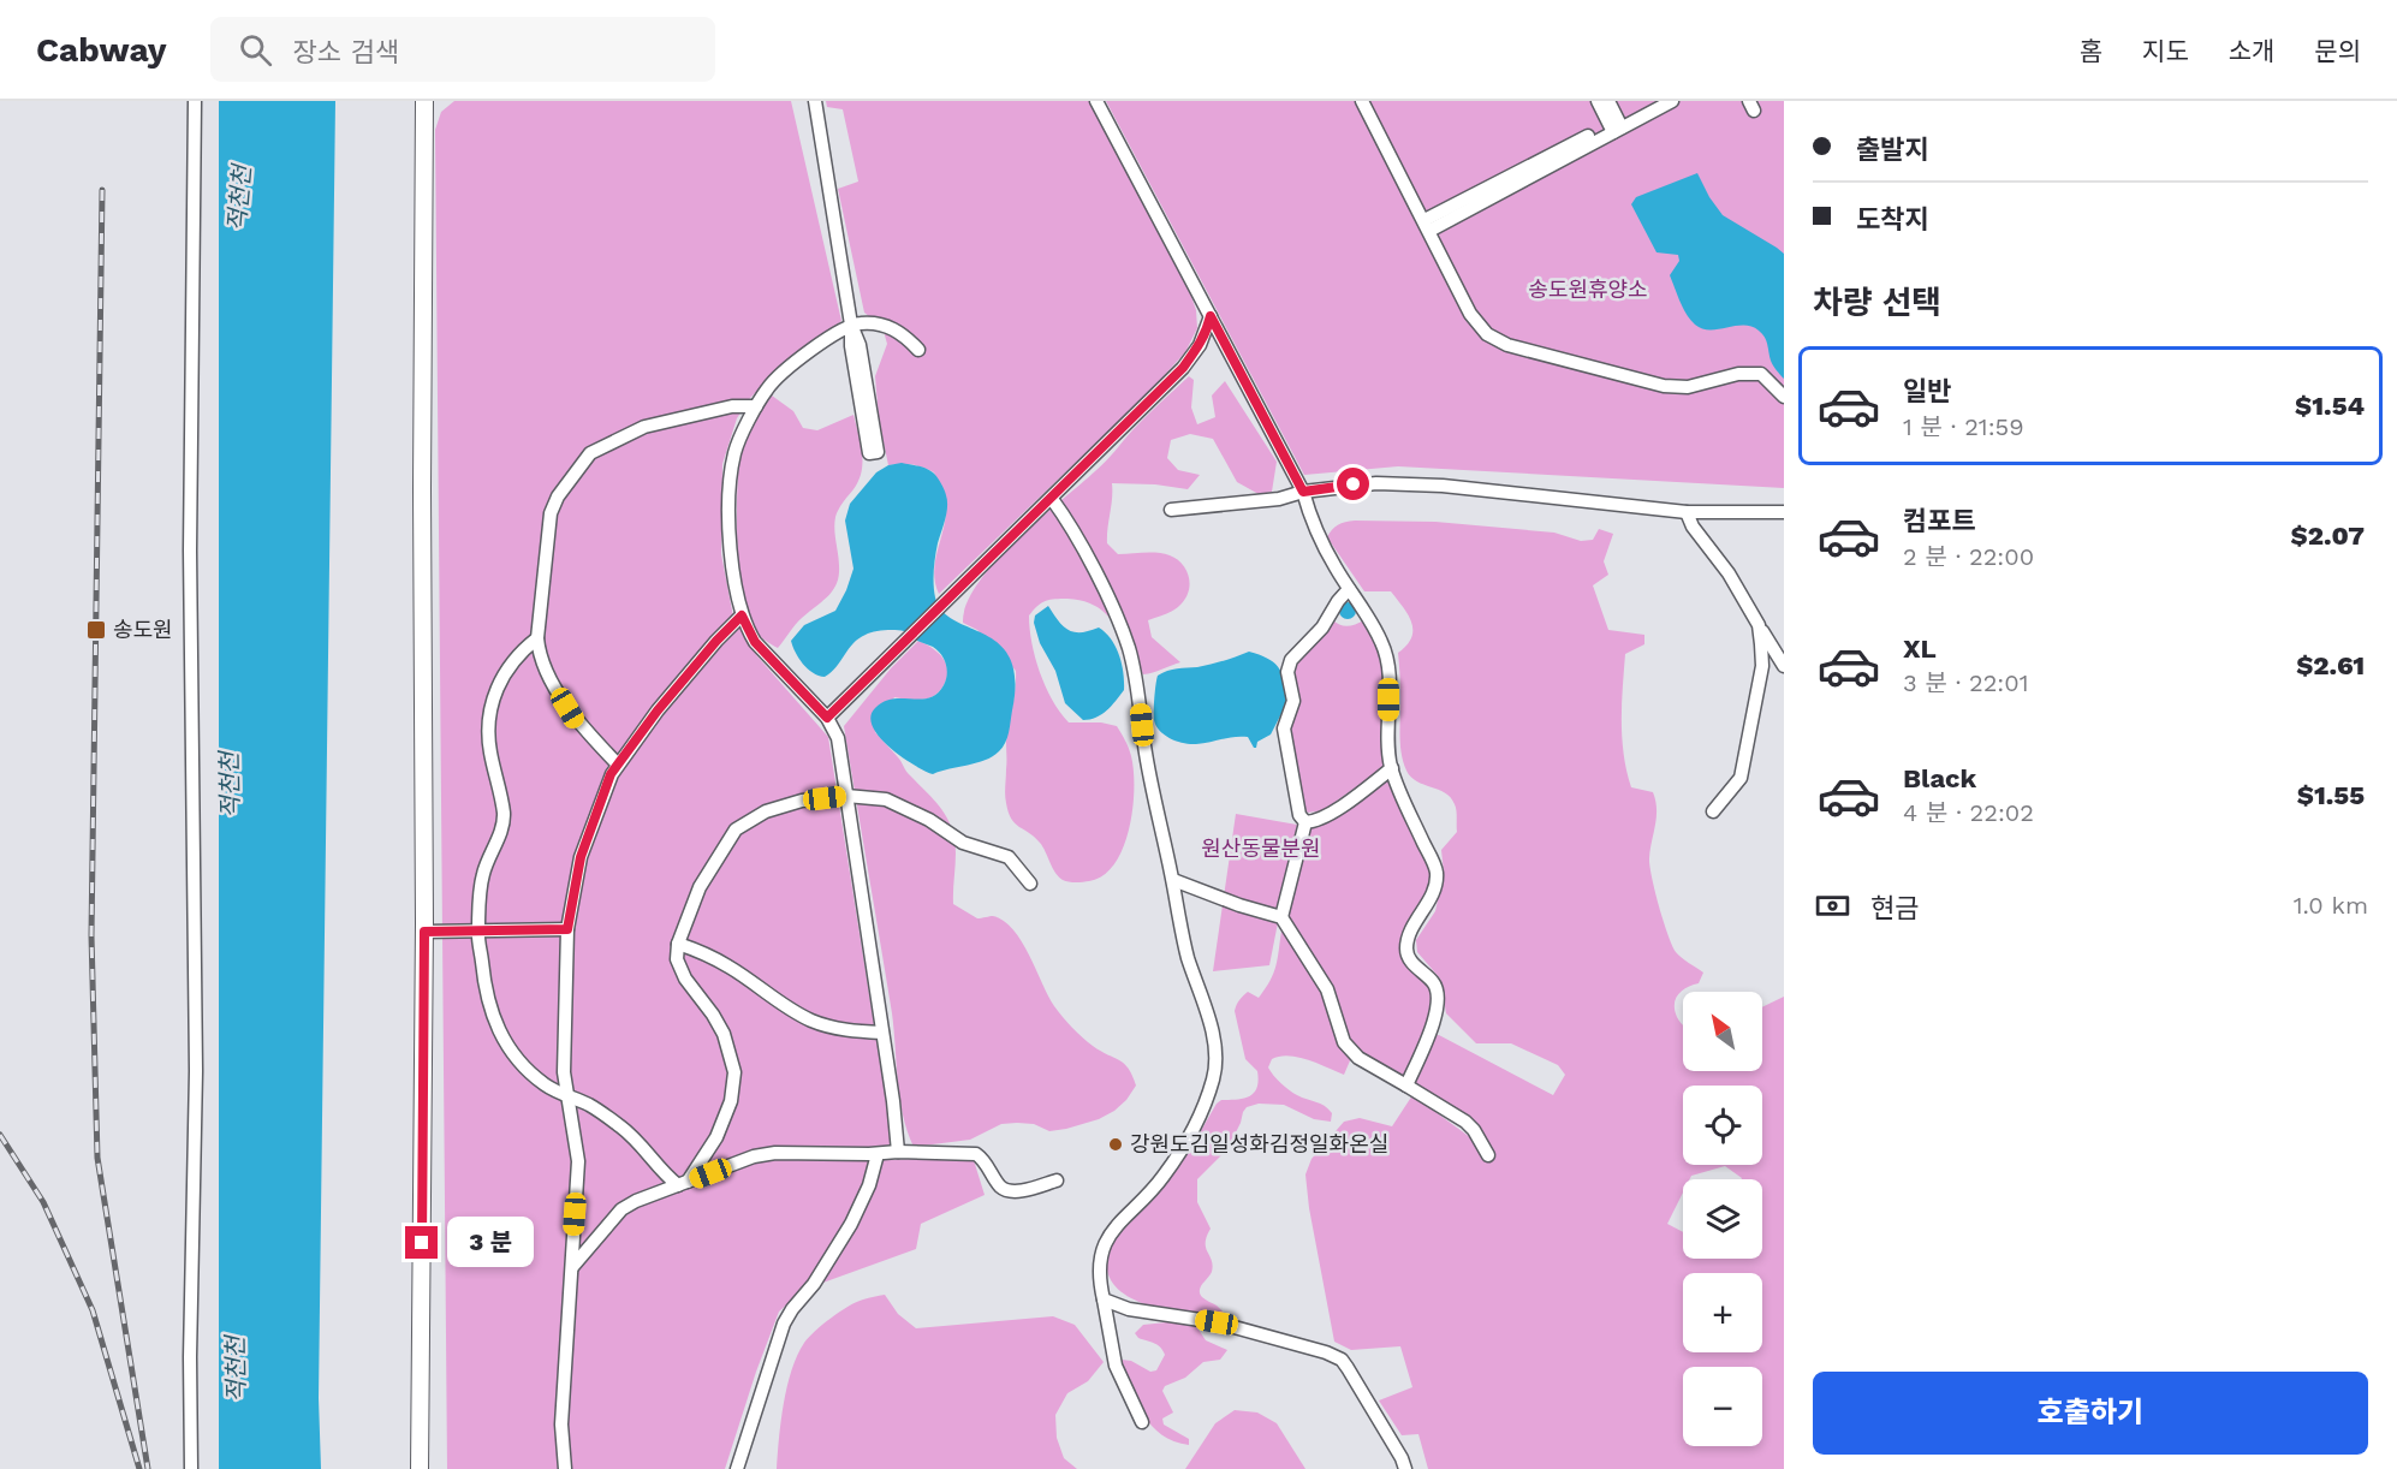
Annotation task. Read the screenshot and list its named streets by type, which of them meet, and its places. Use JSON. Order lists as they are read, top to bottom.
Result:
{
  "water": ["적천천"],
  "parks": ["송도원휴양소", "원산동물분원"],
  "places": {
    "transit": ["송도원"],
    "other": ["강원도김일성화김정일화온실"]
  },
  "north": "top left",
  "page": {
    "header": "Cabway",
    "search": "장소 검색",
    "nav": [
      "홈",
      "지도",
      "소개",
      "문의"
    ],
    "banner": ["출발지", "도착지"],
    "heading": "차량 선택",
    "list": [
      {
        "name": "일반",
        "note": "1 분 · 21:59",
        "value": "$1.54"
      },
      {
        "name": "컴포트",
        "note": "2 분 · 22:00",
        "value": "$2.07"
      },
      {
        "name": "XL",
        "note": "3 분 · 22:01",
        "value": "$2.61"
      },
      {
        "name": "Black",
        "note": "4 분 · 22:02",
        "value": "$1.55"
      }
    ],
    "pay": ["현금", "1.0 km"],
    "map_buttons": ["+", "−"],
    "bubble": "3 분",
    "buttons": "호출하기"
  }
}
